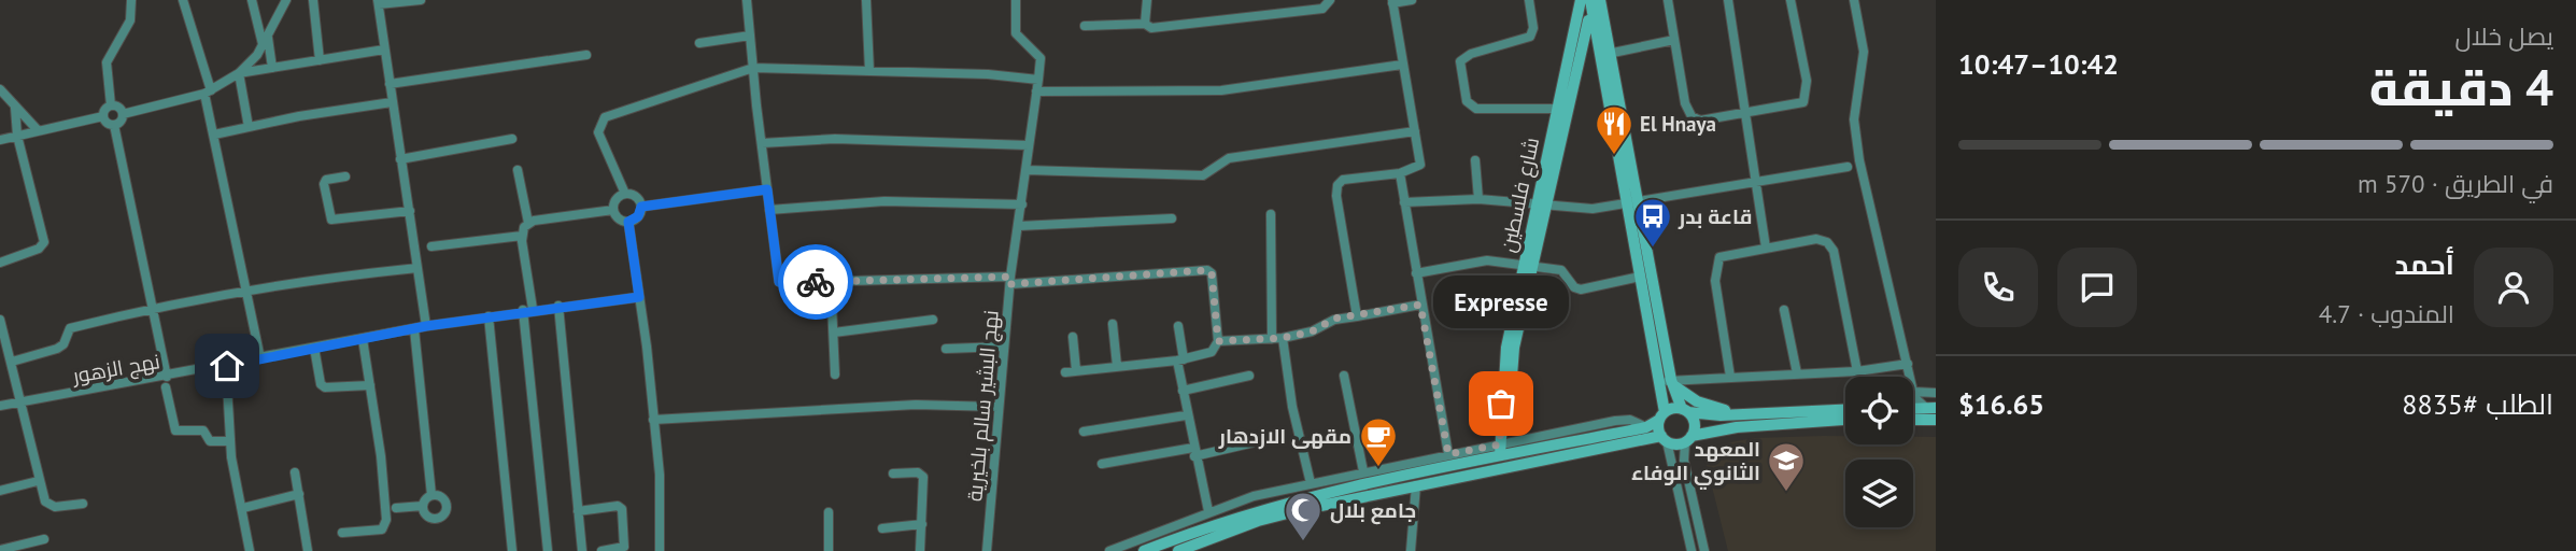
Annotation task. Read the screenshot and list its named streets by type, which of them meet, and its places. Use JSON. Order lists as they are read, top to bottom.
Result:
{
  "streets": {
    "street": ["شارع فلسطين", "نهج الزهور", "نهج البشير سالم بلخيرية"]
  },
  "places": {
    "restaurant": ["El Hnaya"],
    "bus stop": ["قاعة بدر"],
    "other": ["Expresse"],
    "cafe": ["مقهى الازدهار"],
    "school or university": ["المعهد الثانوي الوفاء"],
    "mosque": ["جامع بلال"]
  },
  "page": {
    "heading": ["4 دقيقة", "يصل خلال", "10:42–10:47"],
    "panel": [
      "أحمد",
      "المندوب · 4.7",
      "الطلب #8835",
      "$16.65"
    ],
    "bar": "في الطريق · 570 m",
    "bubble": "Expresse"
  }
}
